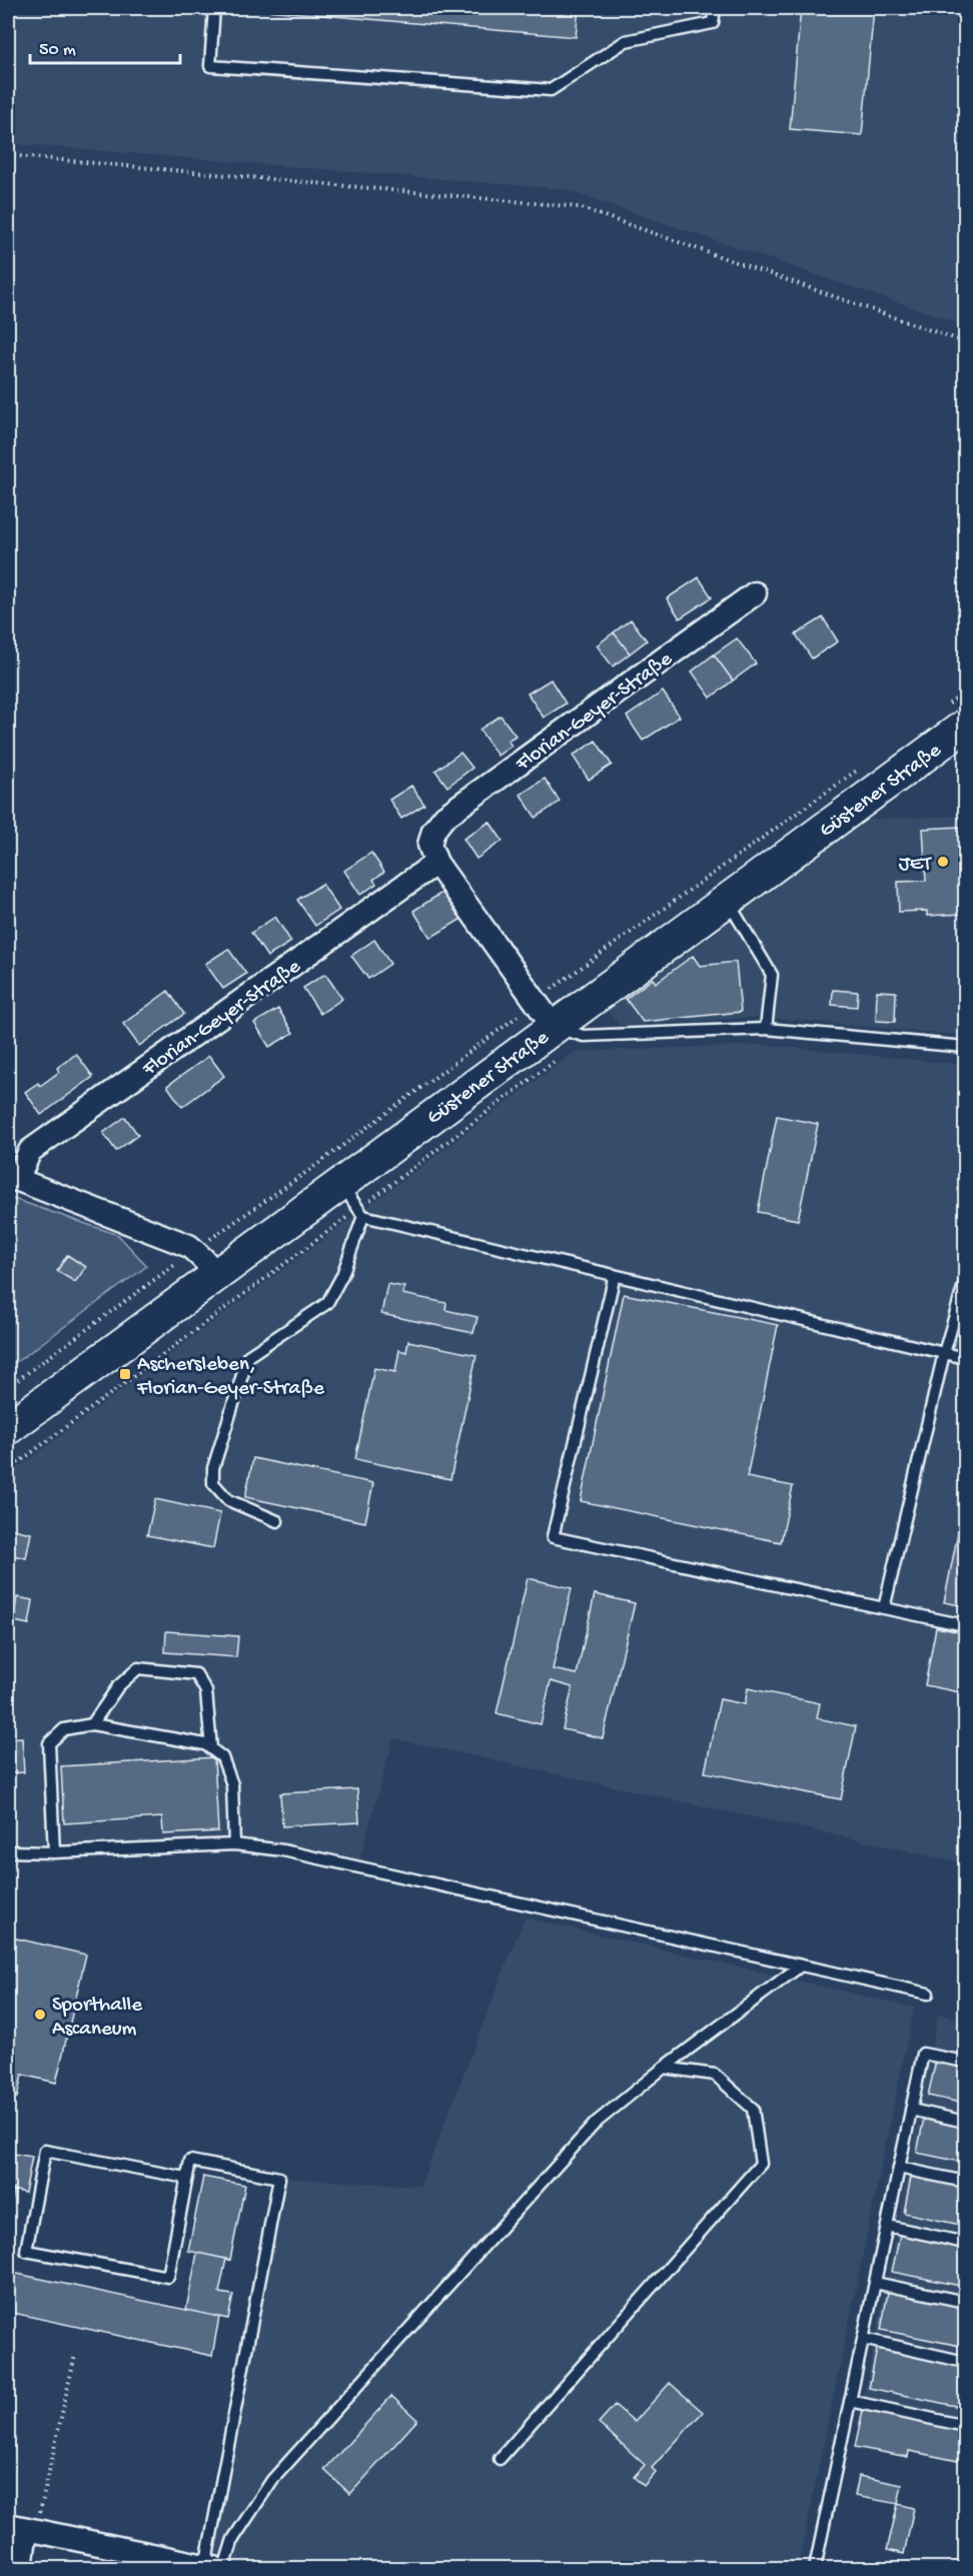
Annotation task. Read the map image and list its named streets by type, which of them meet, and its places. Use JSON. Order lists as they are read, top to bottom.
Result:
{
  "streets": {
    "main road": ["Güstener Straße"],
    "street": ["Florian-Geyer-Straße"]
  },
  "crossings": [
    ["Florian-Geyer-Straße", "Güstener Straße"]
  ],
  "places": {
    "other": ["JET", "Sporthalle Ascaneum"],
    "transit": ["Aschersleben, Florian-Geyer-Straße"]
  },
  "scale_bar": "50 m"
}
